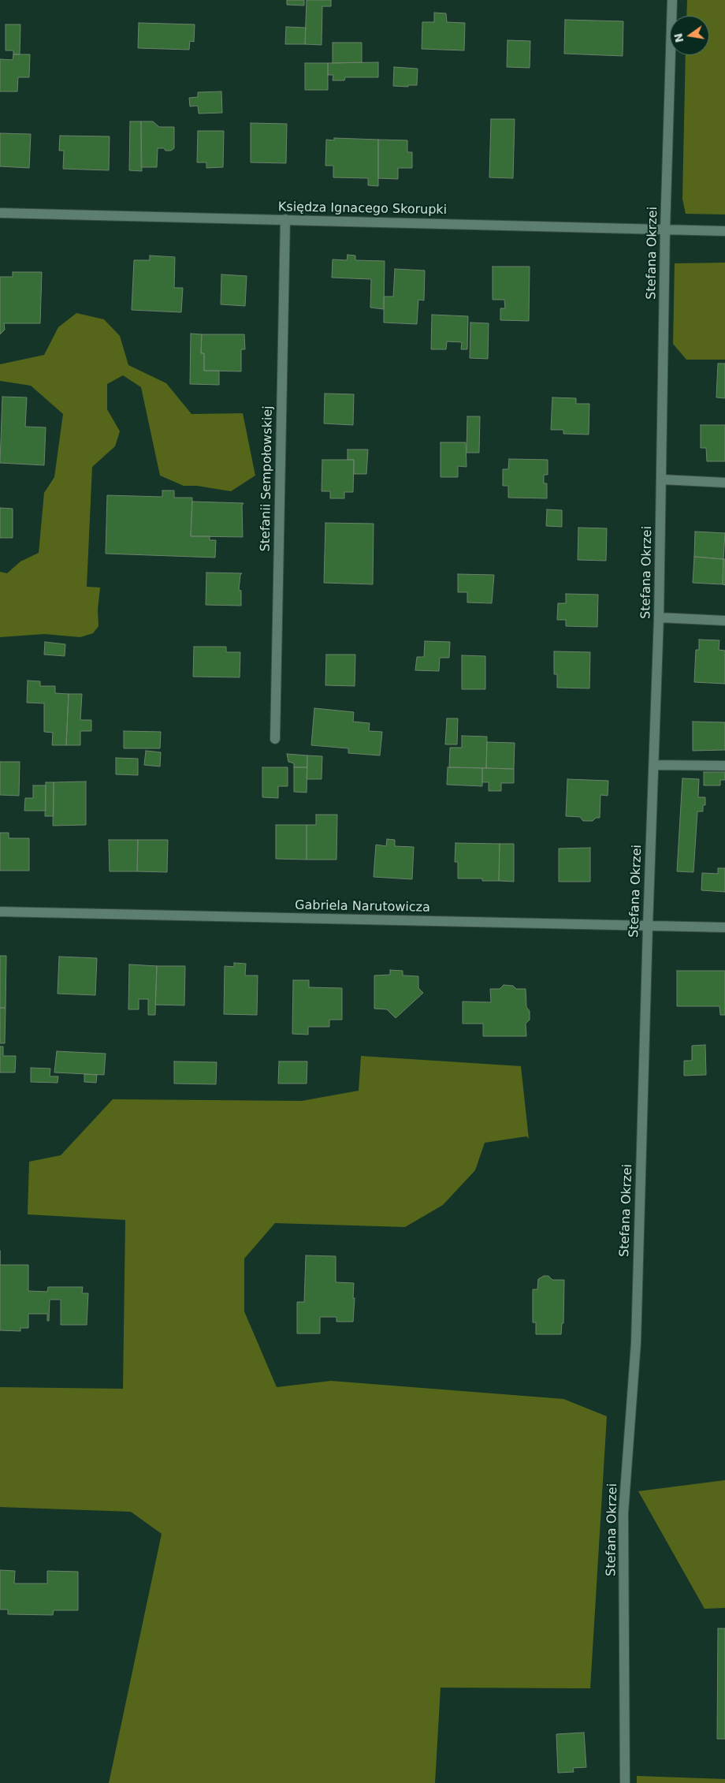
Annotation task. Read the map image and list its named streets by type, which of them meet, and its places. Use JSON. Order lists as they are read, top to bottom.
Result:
{
  "streets": {
    "street": [
      "Księdza Ignacego Skorupki",
      "Stefana Okrzei",
      "Stefanii Sempołowskiej",
      "Gabriela Narutowicza"
    ]
  },
  "crossings": [
    ["Księdza Ignacego Skorupki", "Stefana Okrzei"],
    ["Księdza Ignacego Skorupki", "Stefanii Sempołowskiej"],
    ["Stefana Okrzei", "Gabriela Narutowicza"]
  ],
  "north": "left"
}
